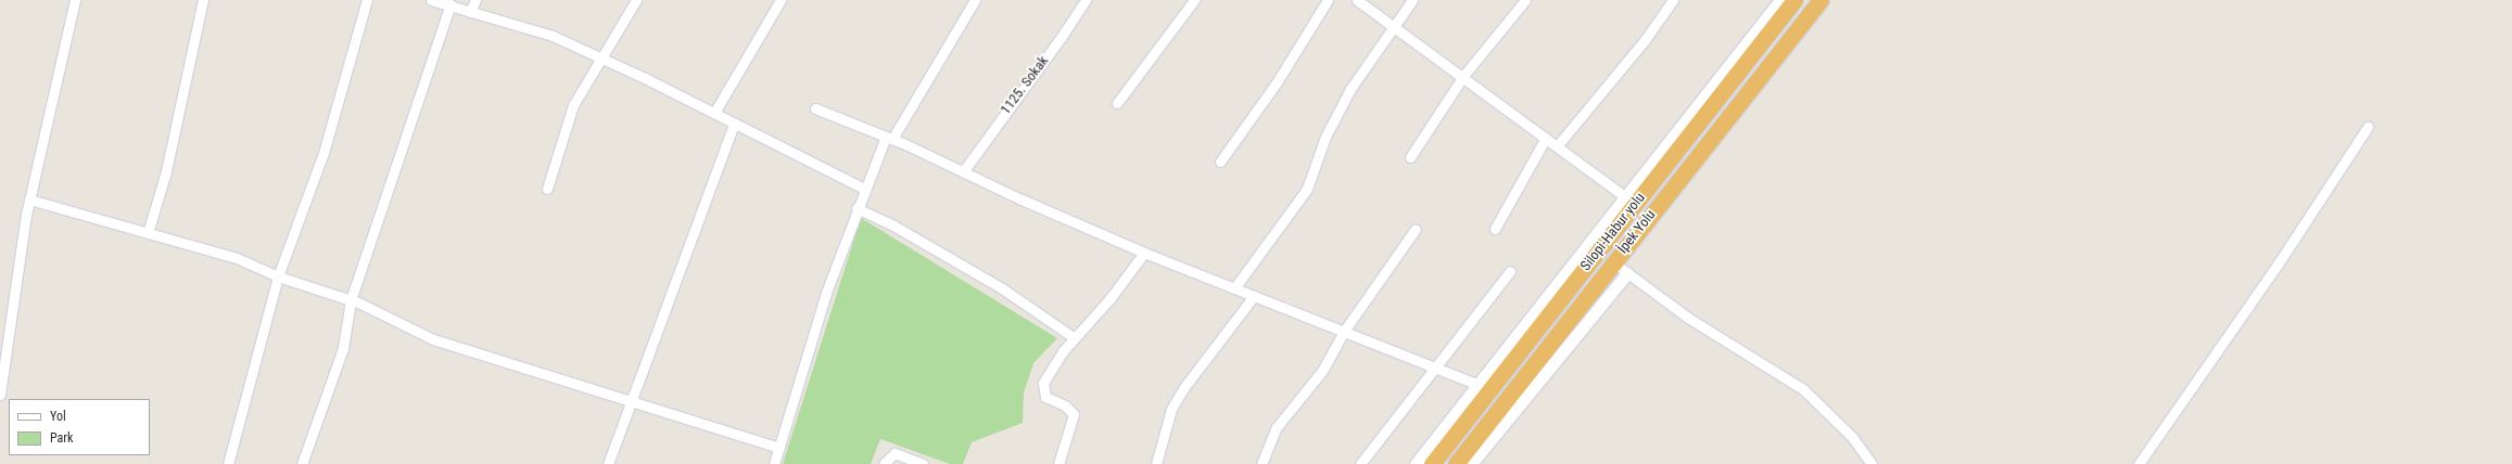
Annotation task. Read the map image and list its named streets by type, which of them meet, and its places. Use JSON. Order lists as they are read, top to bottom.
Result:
{
  "streets": {
    "highway": ["Silopi-Habur yolu", "İpek Yolu"],
    "street": ["1125. Sokak"]
  },
  "legend": ["Yol", "Park"]
}
